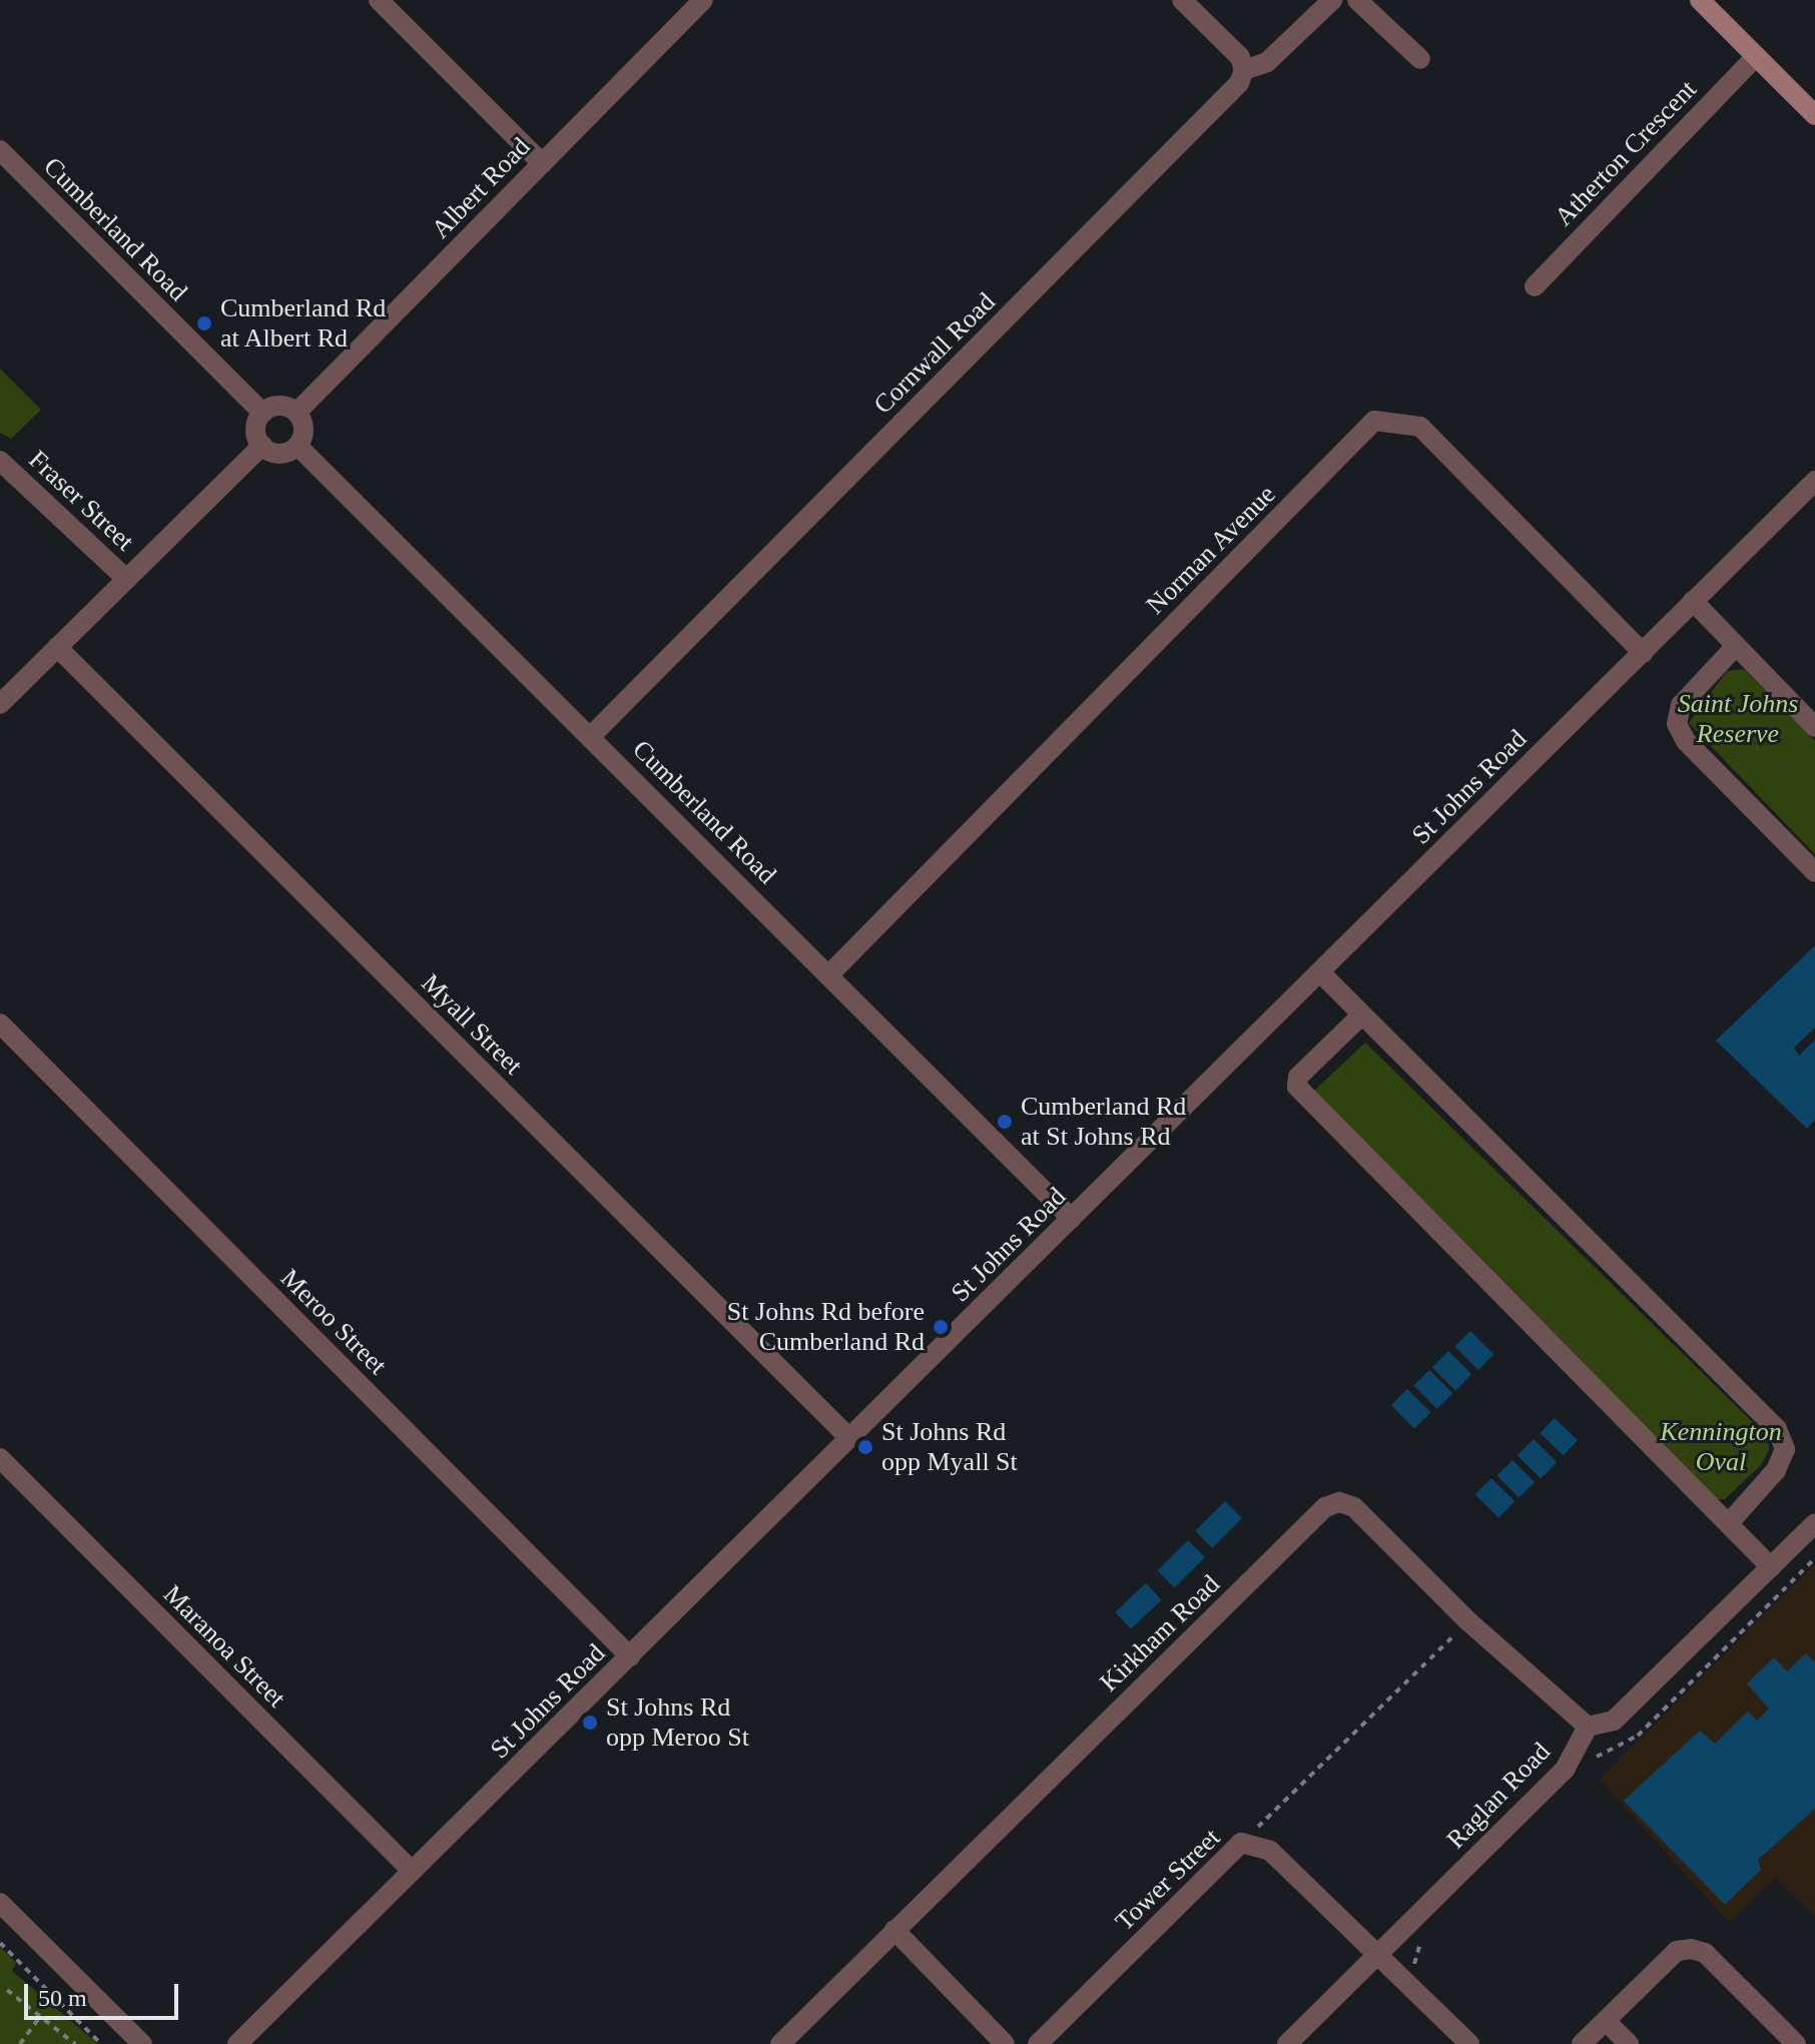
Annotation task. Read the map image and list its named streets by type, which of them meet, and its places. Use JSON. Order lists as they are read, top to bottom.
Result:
{
  "streets": {
    "street": [
      "Atherton Crescent",
      "Albert Road",
      "Cumberland Road",
      "Cornwall Road",
      "Fraser Street",
      "Norman Avenue",
      "St Johns Road",
      "Myall Street",
      "Meroo Street",
      "Kirkham Road",
      "Maranoa Street",
      "Raglan Road",
      "Tower Street"
    ]
  },
  "crossings": [
    ["Albert Road", "Cumberland Road"],
    ["Cumberland Road", "Cornwall Road"],
    ["Cumberland Road", "Norman Avenue"],
    ["Cumberland Road", "St Johns Road"],
    ["Norman Avenue", "St Johns Road"],
    ["St Johns Road", "Myall Street"],
    ["St Johns Road", "Meroo Street"],
    ["St Johns Road", "Maranoa Street"],
    ["Kirkham Road", "Raglan Road"],
    ["Raglan Road", "Tower Street"]
  ],
  "parks": ["Saint Johns Reserve", "Kennington Oval"],
  "places": [
    "Cumberland Rd at Albert Rd",
    "Cumberland Rd at St Johns Rd",
    "St Johns Rd before Cumberland Rd",
    "St Johns Rd opp Myall St",
    "St Johns Rd opp Meroo St"
  ],
  "scale_bar": "50 m"
}
